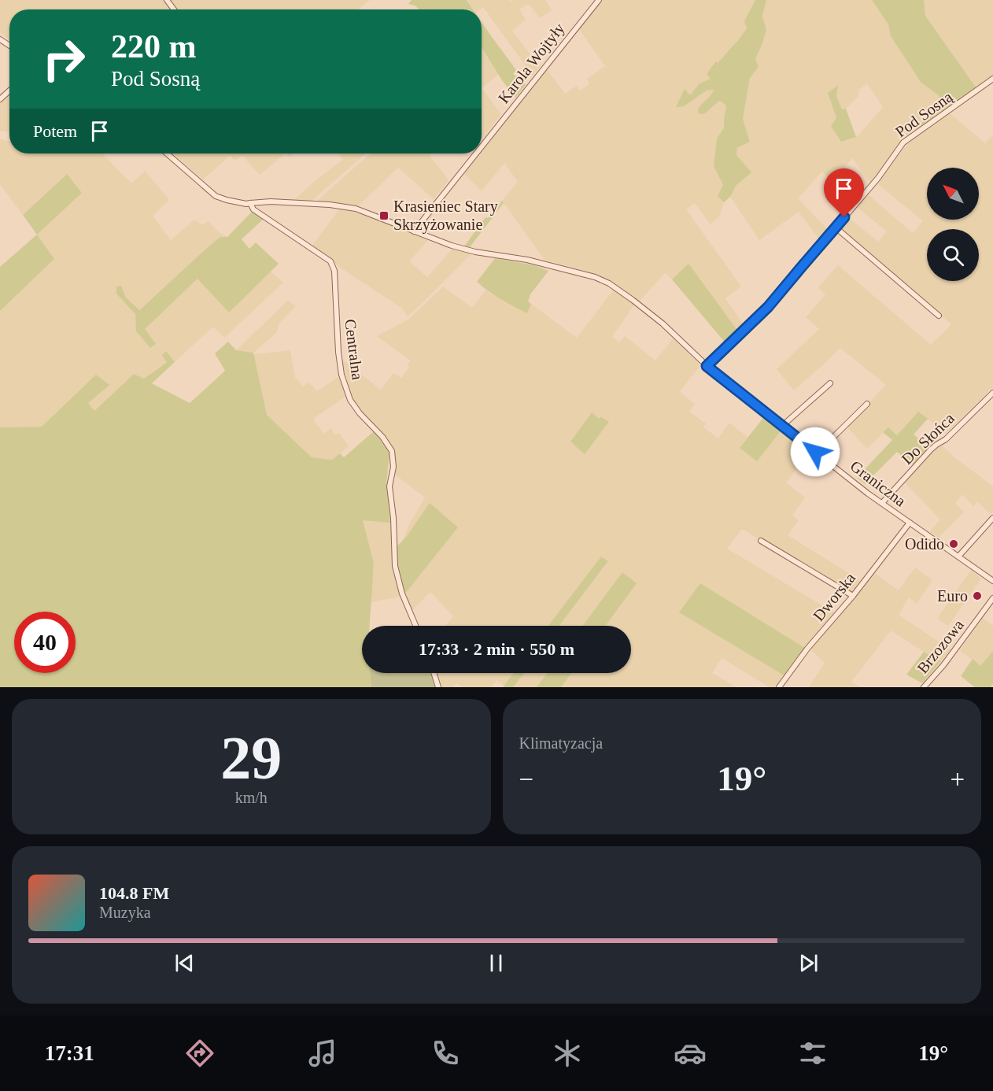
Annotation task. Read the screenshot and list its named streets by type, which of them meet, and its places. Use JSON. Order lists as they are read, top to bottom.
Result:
{
  "streets": {
    "street": [
      "Karola Wojtyły",
      "Pod Sosną",
      "Centralna",
      "Do Słońca",
      "Graniczna",
      "Dworska",
      "Brzozowa"
    ]
  },
  "crossings": [
    ["Karola Wojtyły", "Graniczna"],
    ["Pod Sosną", "Graniczna"],
    ["Centralna", "Graniczna"],
    ["Do Słońca", "Graniczna"],
    ["Graniczna", "Dworska"]
  ],
  "places": {
    "transit": ["Krasieniec Stary Skrzyżowanie"],
    "other": ["Odido", "Euro"]
  },
  "north": "top left",
  "page": {
    "turn": ["220 m", "Pod Sosną"],
    "then": "Potem",
    "limit": "40",
    "trip": "17:33 · 2 min · 550 m",
    "tile": [
      ["29", "km/h"],
      "Klimatyzacja"
    ],
    "heat": ["−", "19°", "+"],
    "song": ["104.8 FM", "Muzyka"],
    "tabs": ["17:31", "19°"]
  }
}
